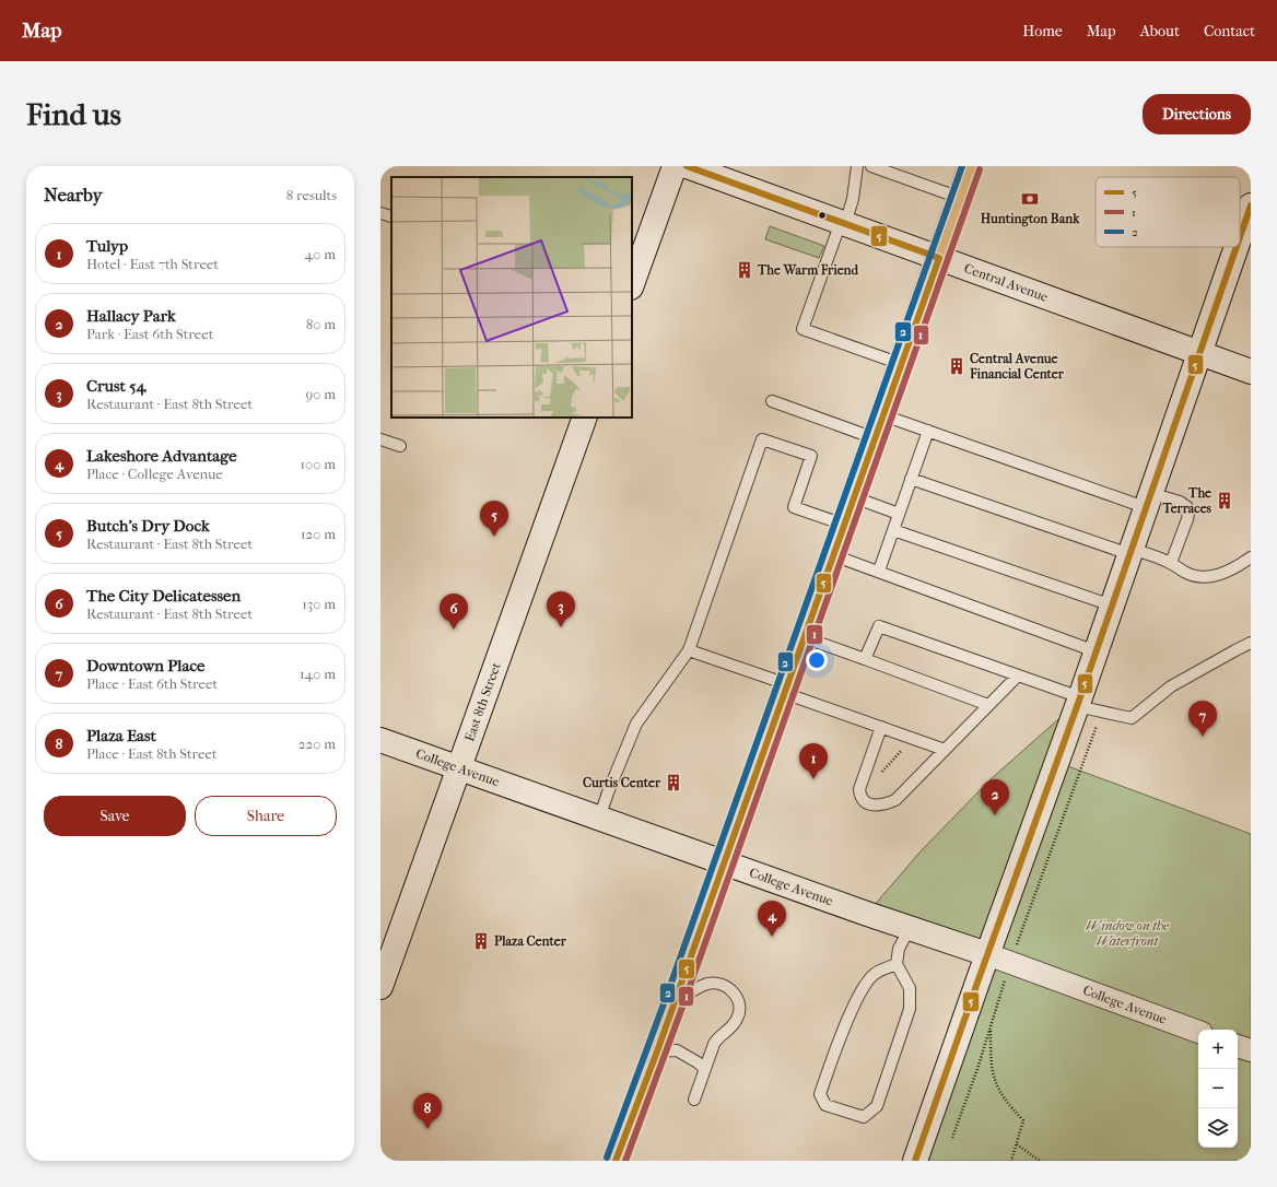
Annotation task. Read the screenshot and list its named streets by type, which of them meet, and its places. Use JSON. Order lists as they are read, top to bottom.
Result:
{
  "streets": {
    "street": ["Central Avenue", "East 8th Street", "College Avenue"]
  },
  "crossings": [
    ["East 8th Street", "College Avenue"]
  ],
  "parks": ["Window on the Waterfront"],
  "places": {
    "bank": ["Huntington Bank"],
    "building": [
      "The Warm Friend",
      "Central Avenue Financial Center",
      "The Terraces",
      "Curtis Center",
      "Plaza Center"
    ]
  },
  "lines": ["transit line 5", "transit line 2", "transit line 1"],
  "legend": ["5", "1", "2"],
  "page": {
    "header": "Map",
    "nav": [
      "Home",
      "Map",
      "About",
      "Contact"
    ],
    "buttons": [
      "Directions",
      ["Save", "Share"]
    ],
    "title": "Find us",
    "heading": ["Nearby", "8 results"],
    "list": [
      {
        "mark": "1",
        "name": "Tulyp",
        "note": "Hotel · East 7th Street",
        "value": "40 m"
      },
      {
        "mark": "2",
        "name": "Hallacy Park",
        "note": "Park · East 6th Street",
        "value": "80 m"
      },
      {
        "mark": "3",
        "name": "Crust 54",
        "note": "Restaurant · East 8th Street",
        "value": "90 m"
      },
      {
        "mark": "4",
        "name": "Lakeshore Advantage",
        "note": "Place · College Avenue",
        "value": "100 m"
      },
      {
        "mark": "5",
        "name": "Butch's Dry Dock",
        "note": "Restaurant · East 8th Street",
        "value": "120 m"
      },
      {
        "mark": "6",
        "name": "The City Delicatessen",
        "note": "Restaurant · East 8th Street",
        "value": "130 m"
      },
      {
        "mark": "7",
        "name": "Downtown Place",
        "note": "Place · East 6th Street",
        "value": "140 m"
      },
      {
        "mark": "8",
        "name": "Plaza East",
        "note": "Place · East 8th Street",
        "value": "220 m"
      }
    ],
    "pins": [
      "5",
      "3",
      "6",
      "7",
      "1",
      "2",
      "4",
      "8"
    ],
    "map_buttons": ["+", "−"]
  }
}
